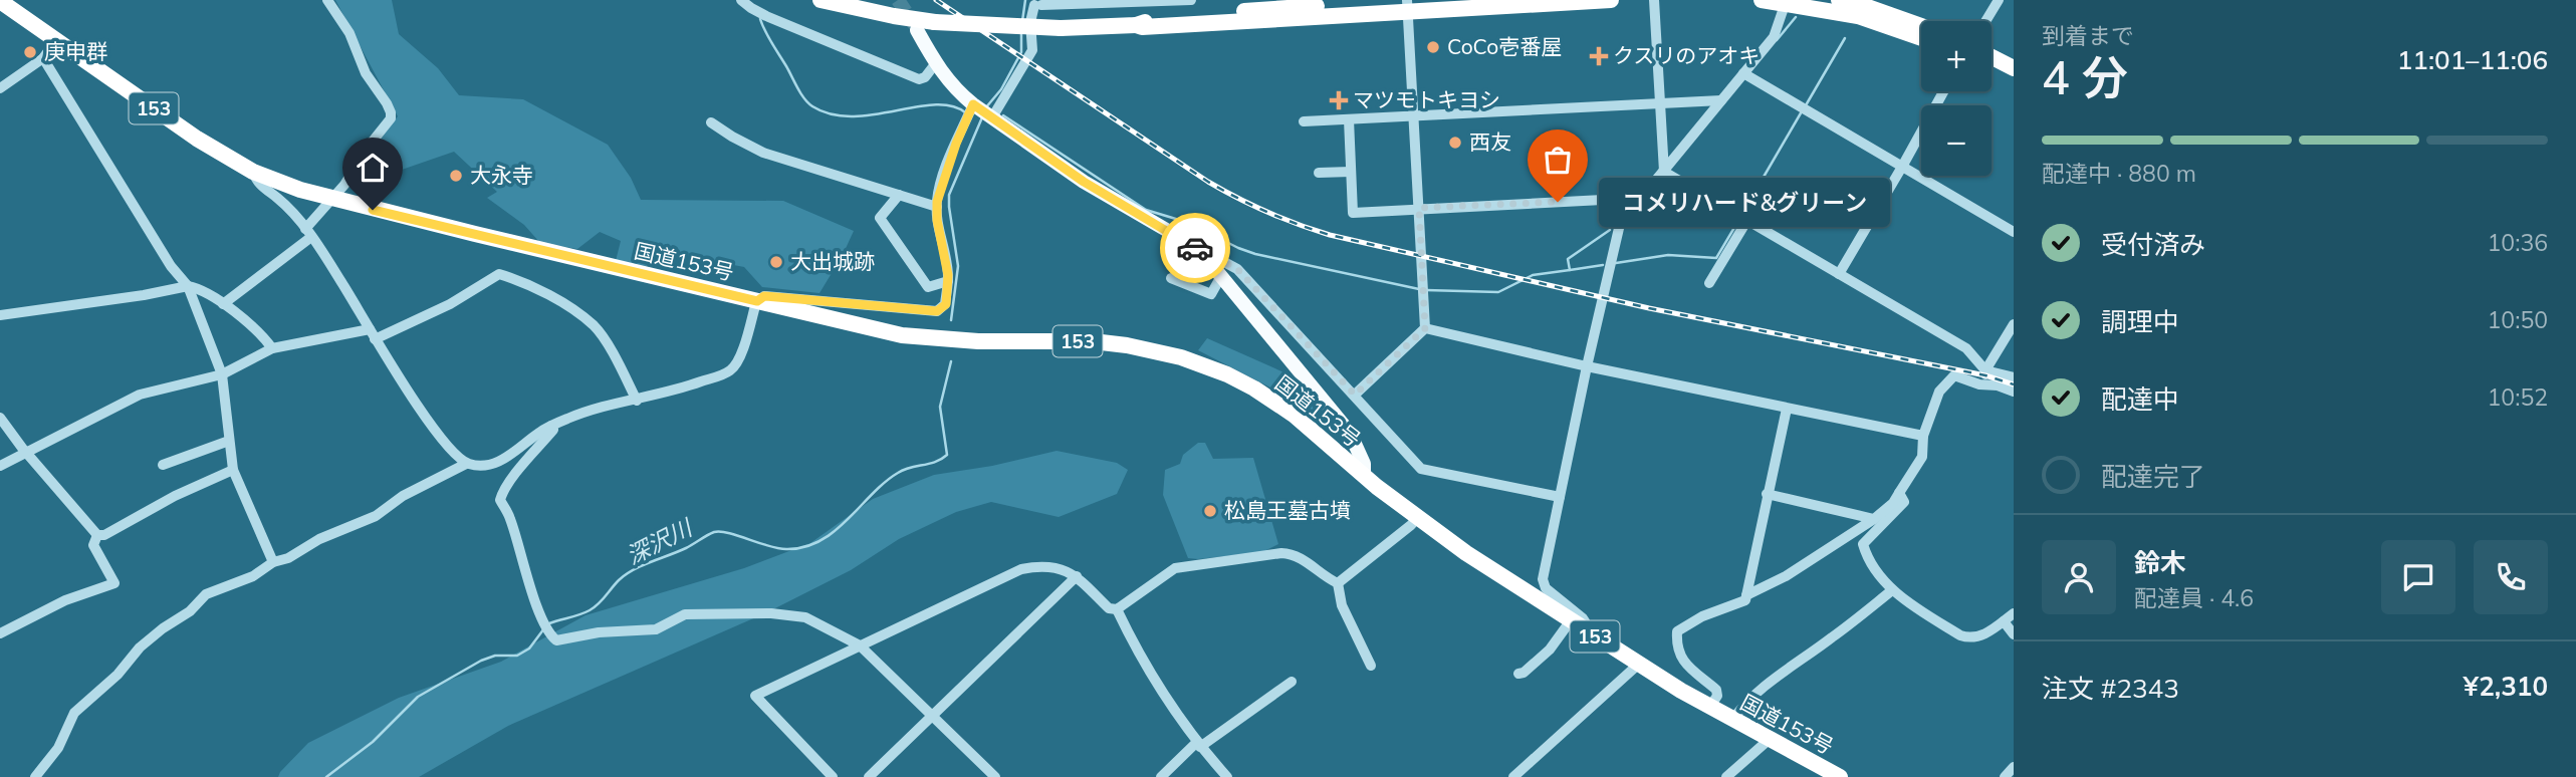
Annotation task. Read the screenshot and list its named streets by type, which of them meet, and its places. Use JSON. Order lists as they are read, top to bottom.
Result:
{
  "streets": {
    "highway": ["153", "国道153号"]
  },
  "water": ["深沢川"],
  "places": {
    "other": [
      "CoCo壱番屋",
      "庚申群",
      "西友",
      "大永寺",
      "コメリハード&グリーン",
      "大出城跡",
      "松島王墓古墳"
    ],
    "health": ["クスリのアオキ", "マツモトキヨシ"]
  },
  "page": {
    "heading": ["4 分", "到着まで", "11:01–11:06"],
    "panel": [
      "鈴木",
      "配達員 · 4.6",
      "注文 #2343",
      "¥2,310"
    ],
    "map_buttons": ["+", "−"],
    "bar": "配達中 · 880 m",
    "bubble": "コメリハード&グリーン",
    "list": [
      ["受付済み", "10:36"],
      ["調理中", "10:50"],
      ["配達中", "10:52"],
      "配達完了"
    ]
  }
}
